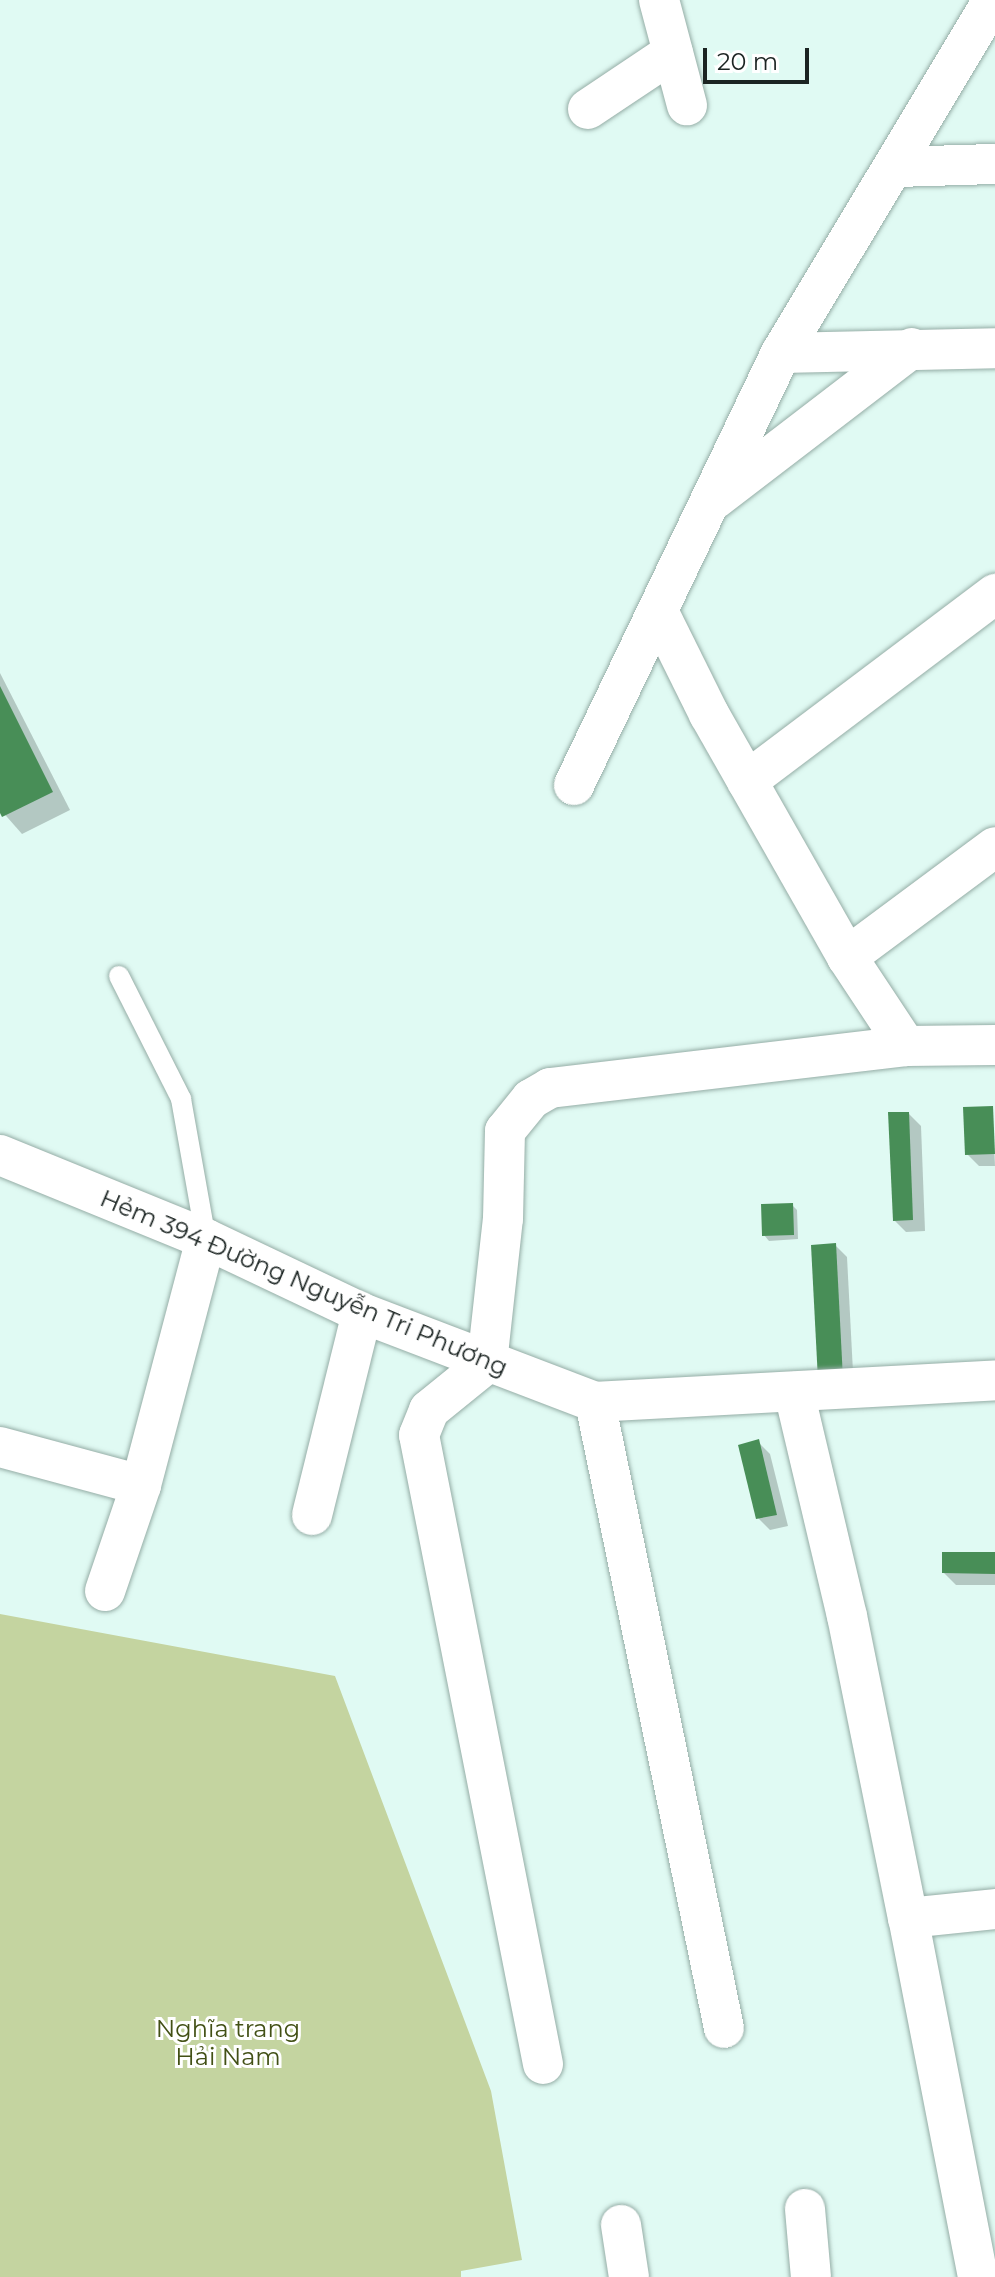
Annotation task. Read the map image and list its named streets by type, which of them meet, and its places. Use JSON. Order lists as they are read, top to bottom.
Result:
{
  "streets": {
    "street": ["Hẻm 394 Đường Nguyễn Tri Phương"]
  },
  "parks": ["Nghĩa trang Hải Nam"],
  "scale_bar": "20 m"
}
